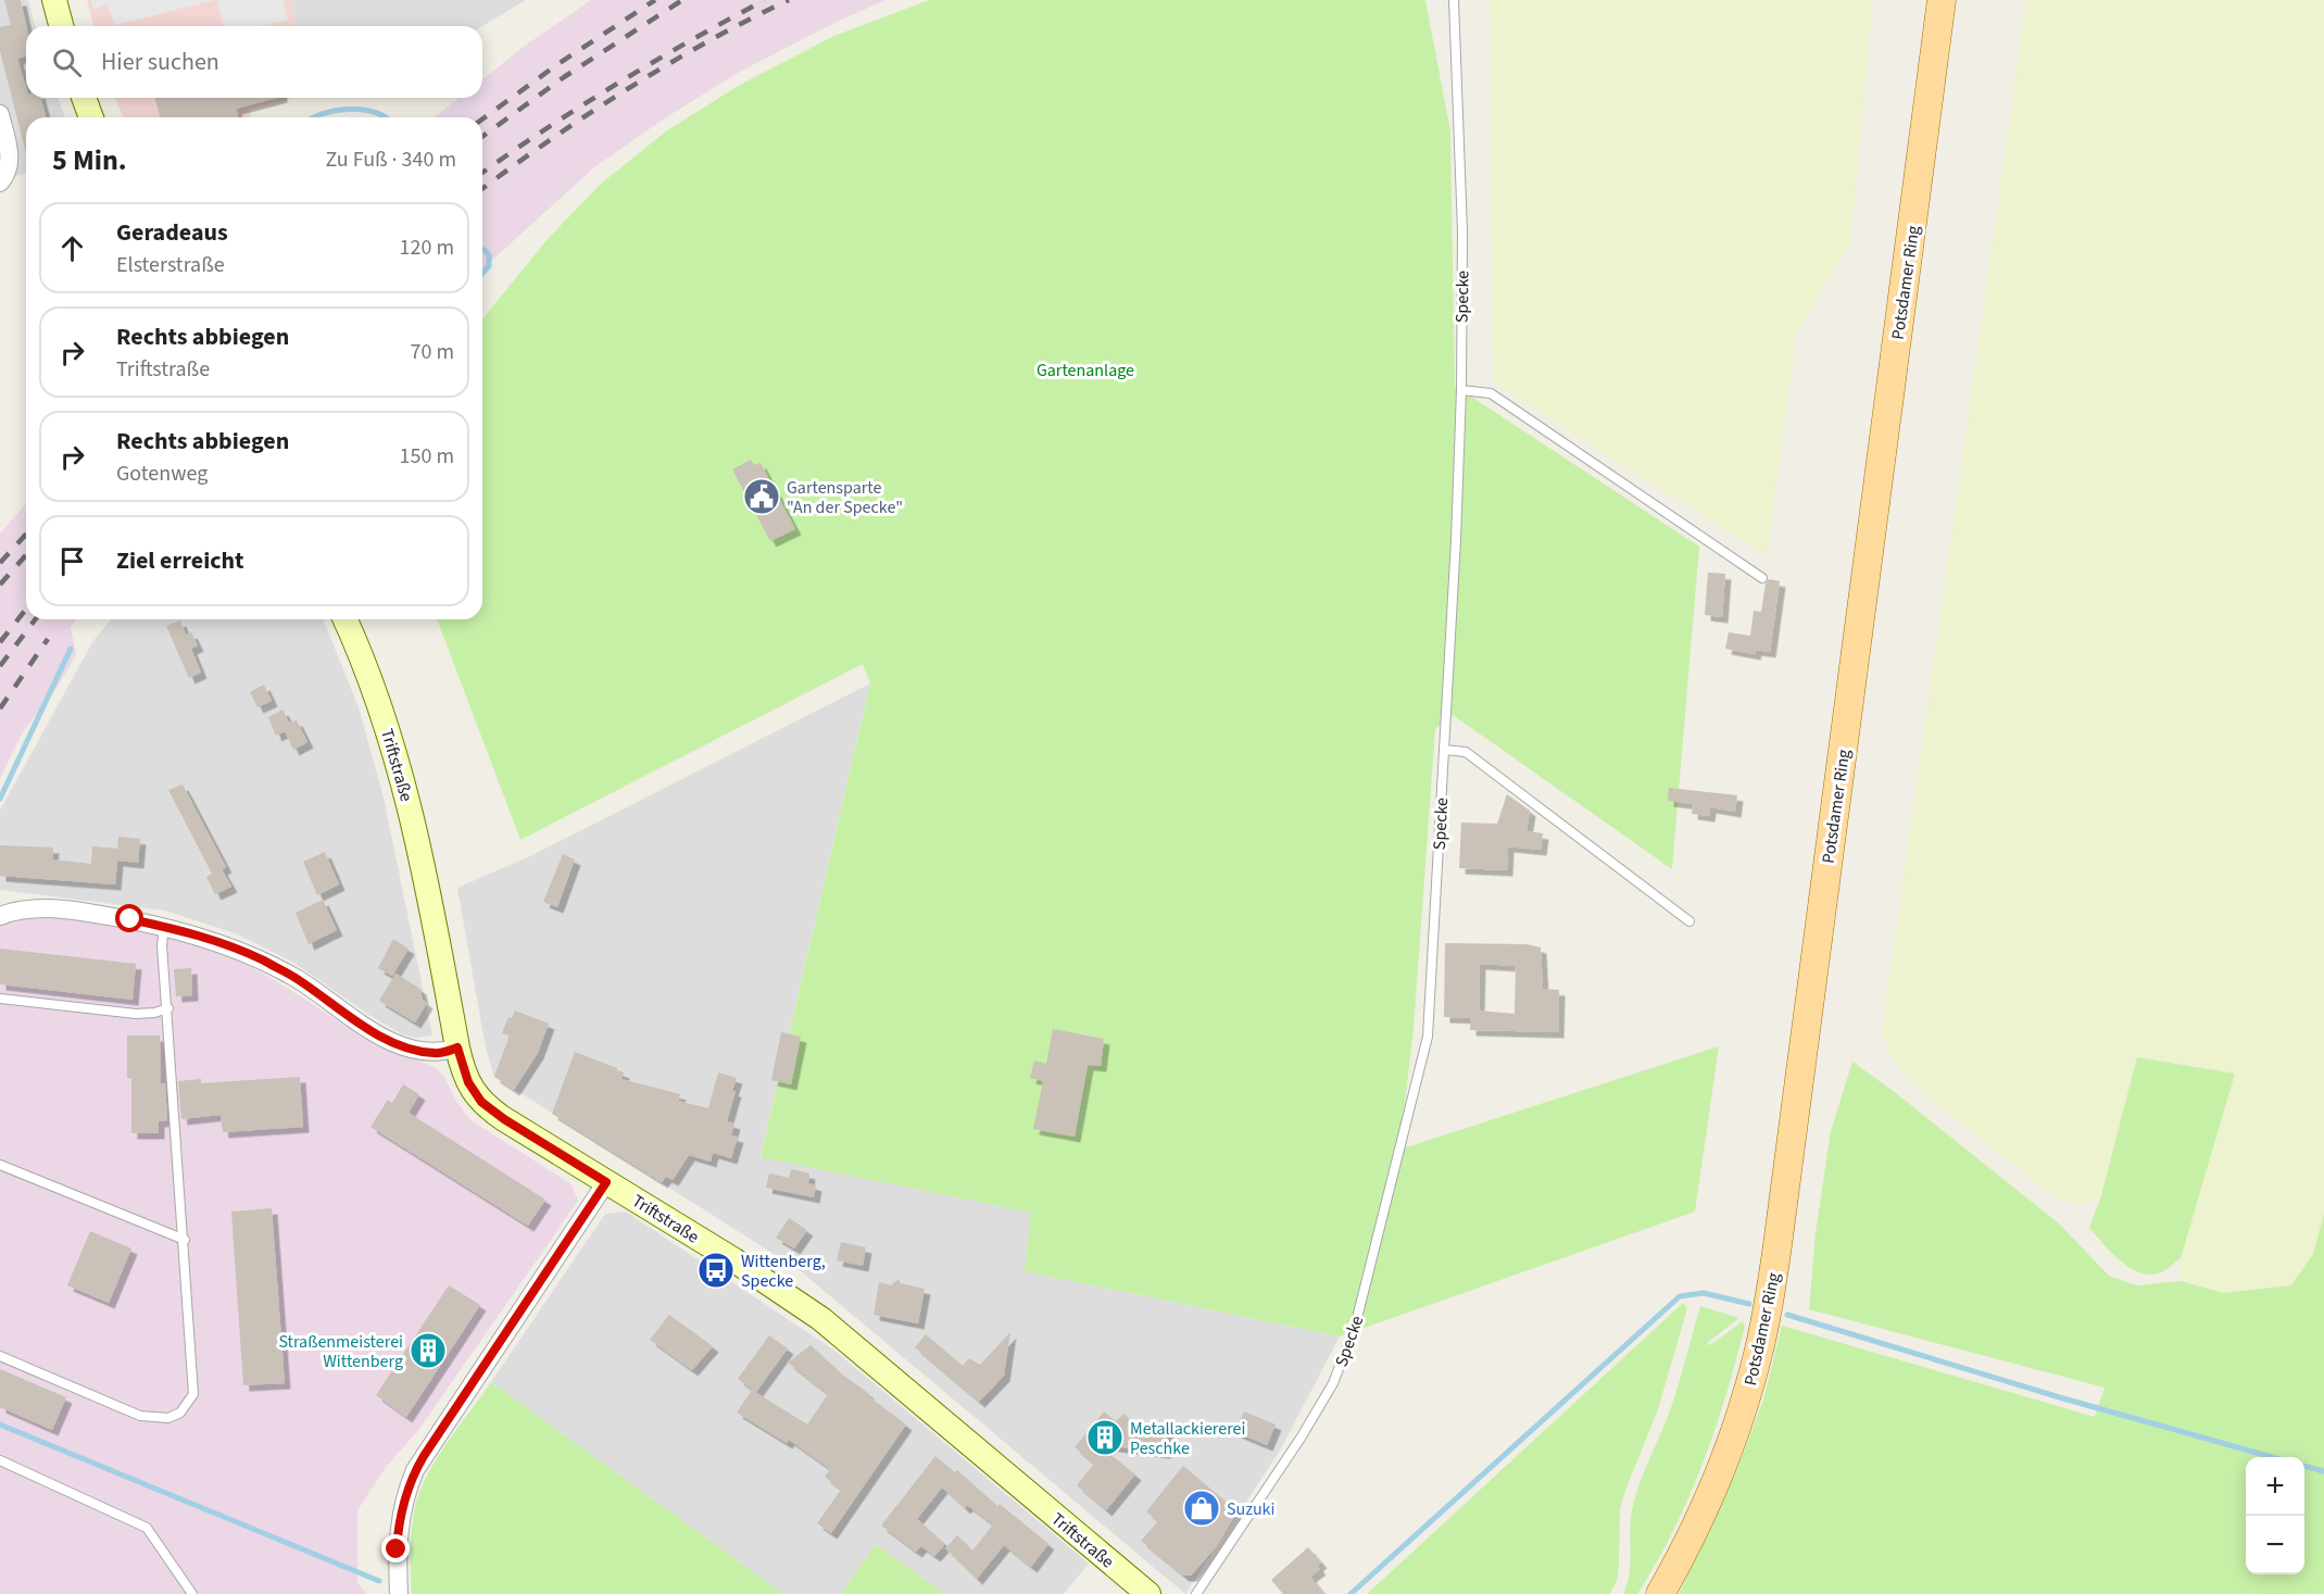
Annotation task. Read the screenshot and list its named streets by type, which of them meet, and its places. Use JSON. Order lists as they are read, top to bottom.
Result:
{
  "streets": {
    "main road": ["Potsdamer Ring", "Triftstraße"],
    "lane": ["Specke"]
  },
  "parks": ["Gartenanlage"],
  "places": {
    "public building": ["Gartensparte \"An der Specke\""],
    "bus stop": ["Wittenberg, Specke"],
    "building": ["Straßenmeisterei Wittenberg", "Metallackiererei Peschke"],
    "shop": ["Suzuki"]
  },
  "page": {
    "search": "Hier suchen",
    "heading": ["5 Min.", "Zu Fuß · 340 m"],
    "list": [
      ["Geradeaus", "Elsterstraße", "120 m"],
      ["Rechts abbiegen", "Triftstraße", "70 m"],
      ["Rechts abbiegen", "Gotenweg", "150 m"],
      "Ziel erreicht"
    ],
    "map_buttons": ["+", "−"]
  }
}
